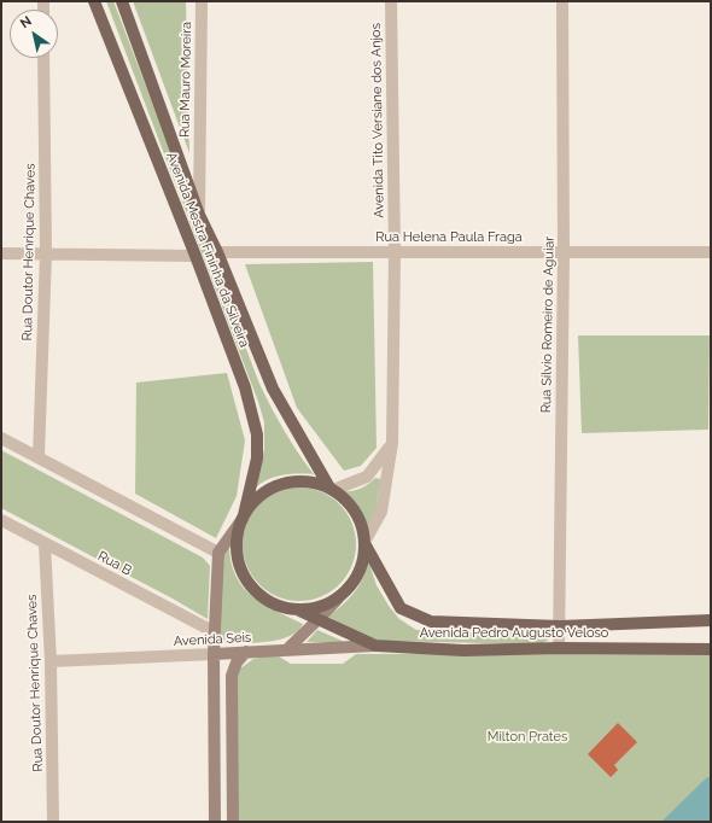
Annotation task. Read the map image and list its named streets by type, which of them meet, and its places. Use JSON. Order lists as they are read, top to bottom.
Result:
{
  "streets": {
    "main road": ["Avenida Mestra Fininha da Silveira", "Avenida Pedro Augusto Veloso"],
    "street": [
      "Rua Mauro Moreira",
      "Avenida Tito Versiane dos Anjos",
      "Rua Helena Paula Fraga",
      "Rua Doutor Henrique Chaves",
      "Rua Sílvio Romeiro de Aguiar",
      "Rua B",
      "Avenida Seis"
    ]
  },
  "crossings": [
    ["Rua Mauro Moreira", "Avenida Mestra Fininha da Silveira"],
    ["Avenida Tito Versiane dos Anjos", "Rua Helena Paula Fraga"],
    ["Avenida Tito Versiane dos Anjos", "Avenida Mestra Fininha da Silveira"],
    ["Avenida Tito Versiane dos Anjos", "Avenida Pedro Augusto Veloso"],
    ["Rua Helena Paula Fraga", "Avenida Mestra Fininha da Silveira"],
    ["Rua Helena Paula Fraga", "Rua Sílvio Romeiro de Aguiar"],
    ["Avenida Mestra Fininha da Silveira", "Avenida Pedro Augusto Veloso"],
    ["Rua Doutor Henrique Chaves", "Rua B"],
    ["Rua Doutor Henrique Chaves", "Avenida Seis"],
    ["Rua Sílvio Romeiro de Aguiar", "Avenida Pedro Augusto Veloso"],
    ["Avenida Pedro Augusto Veloso", "Avenida Seis"]
  ],
  "parks": ["Milton Prates"],
  "north": "top left"
}
